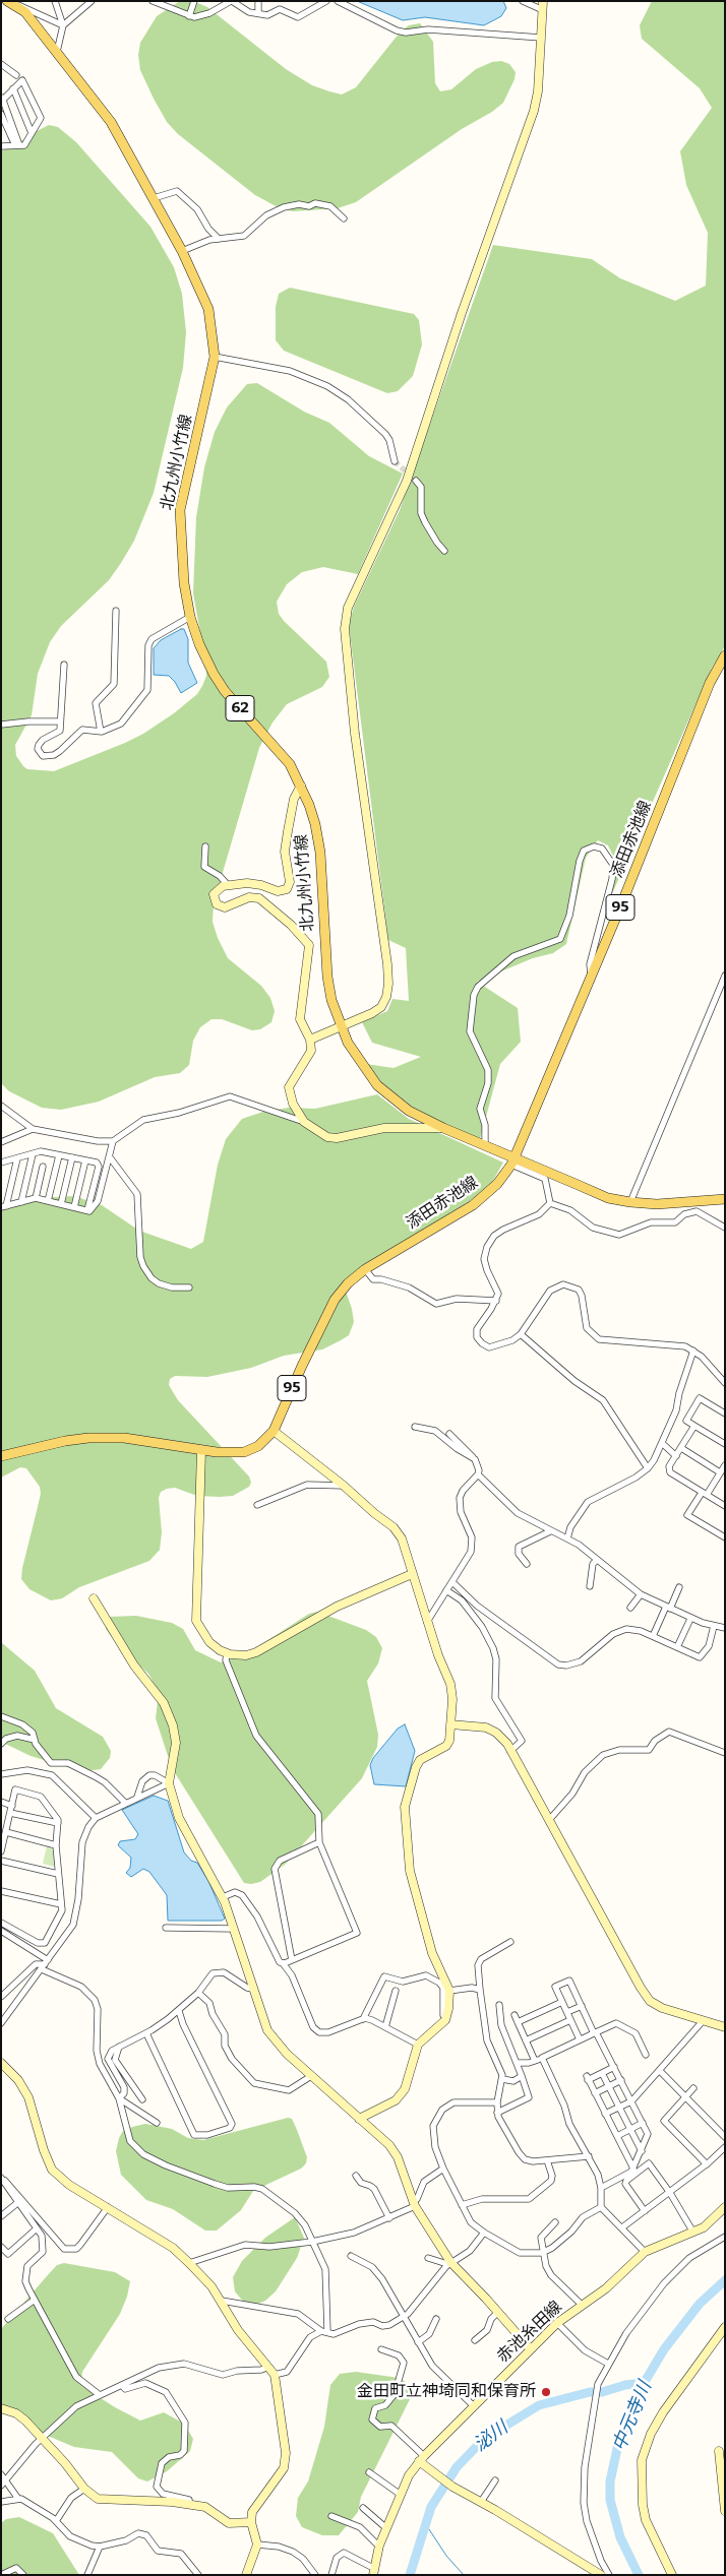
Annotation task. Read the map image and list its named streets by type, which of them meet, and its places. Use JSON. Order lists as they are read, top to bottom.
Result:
{
  "streets": {
    "main road": [
      "北九州小竹線",
      "62",
      "添田赤池線",
      "95"
    ],
    "street": ["赤池糸田線"]
  },
  "crossings": [
    ["北九州小竹線", "添田赤池線"]
  ],
  "water": ["中元寺川", "泌川"],
  "places": ["金田町立神埼同和保育所"]
}
